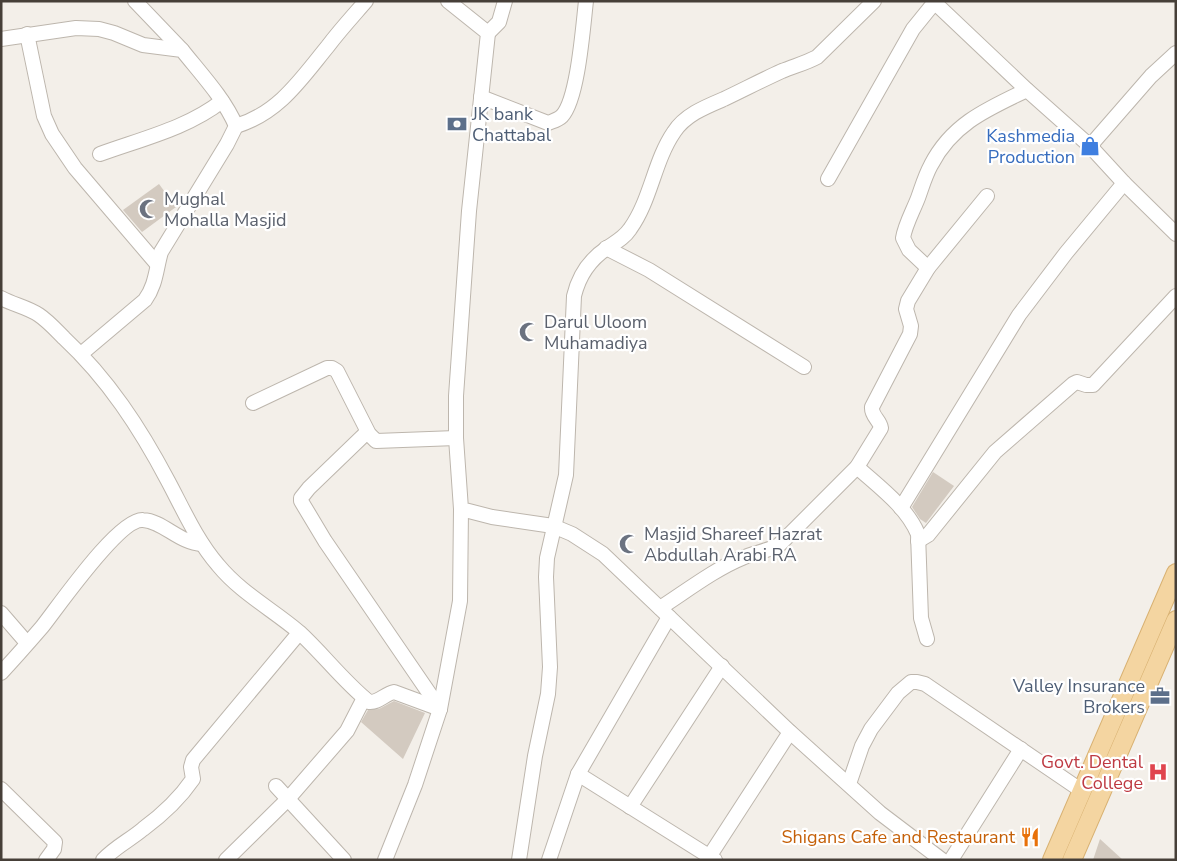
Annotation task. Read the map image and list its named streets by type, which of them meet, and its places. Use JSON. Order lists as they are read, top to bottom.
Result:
{
  "places": {
    "bank": ["JK bank Chattabal"],
    "shop": ["Kashmedia Production"],
    "mosque": ["Mughal Mohalla Masjid", "Darul Uloom Muhamadiya", "Masjid Shareef Hazrat Abdullah Arabi RA"],
    "office": ["Valley Insurance Brokers"],
    "hospital": ["Govt. Dental College"],
    "restaurant": ["Shigans Cafe and Restaurant"]
  }
}
